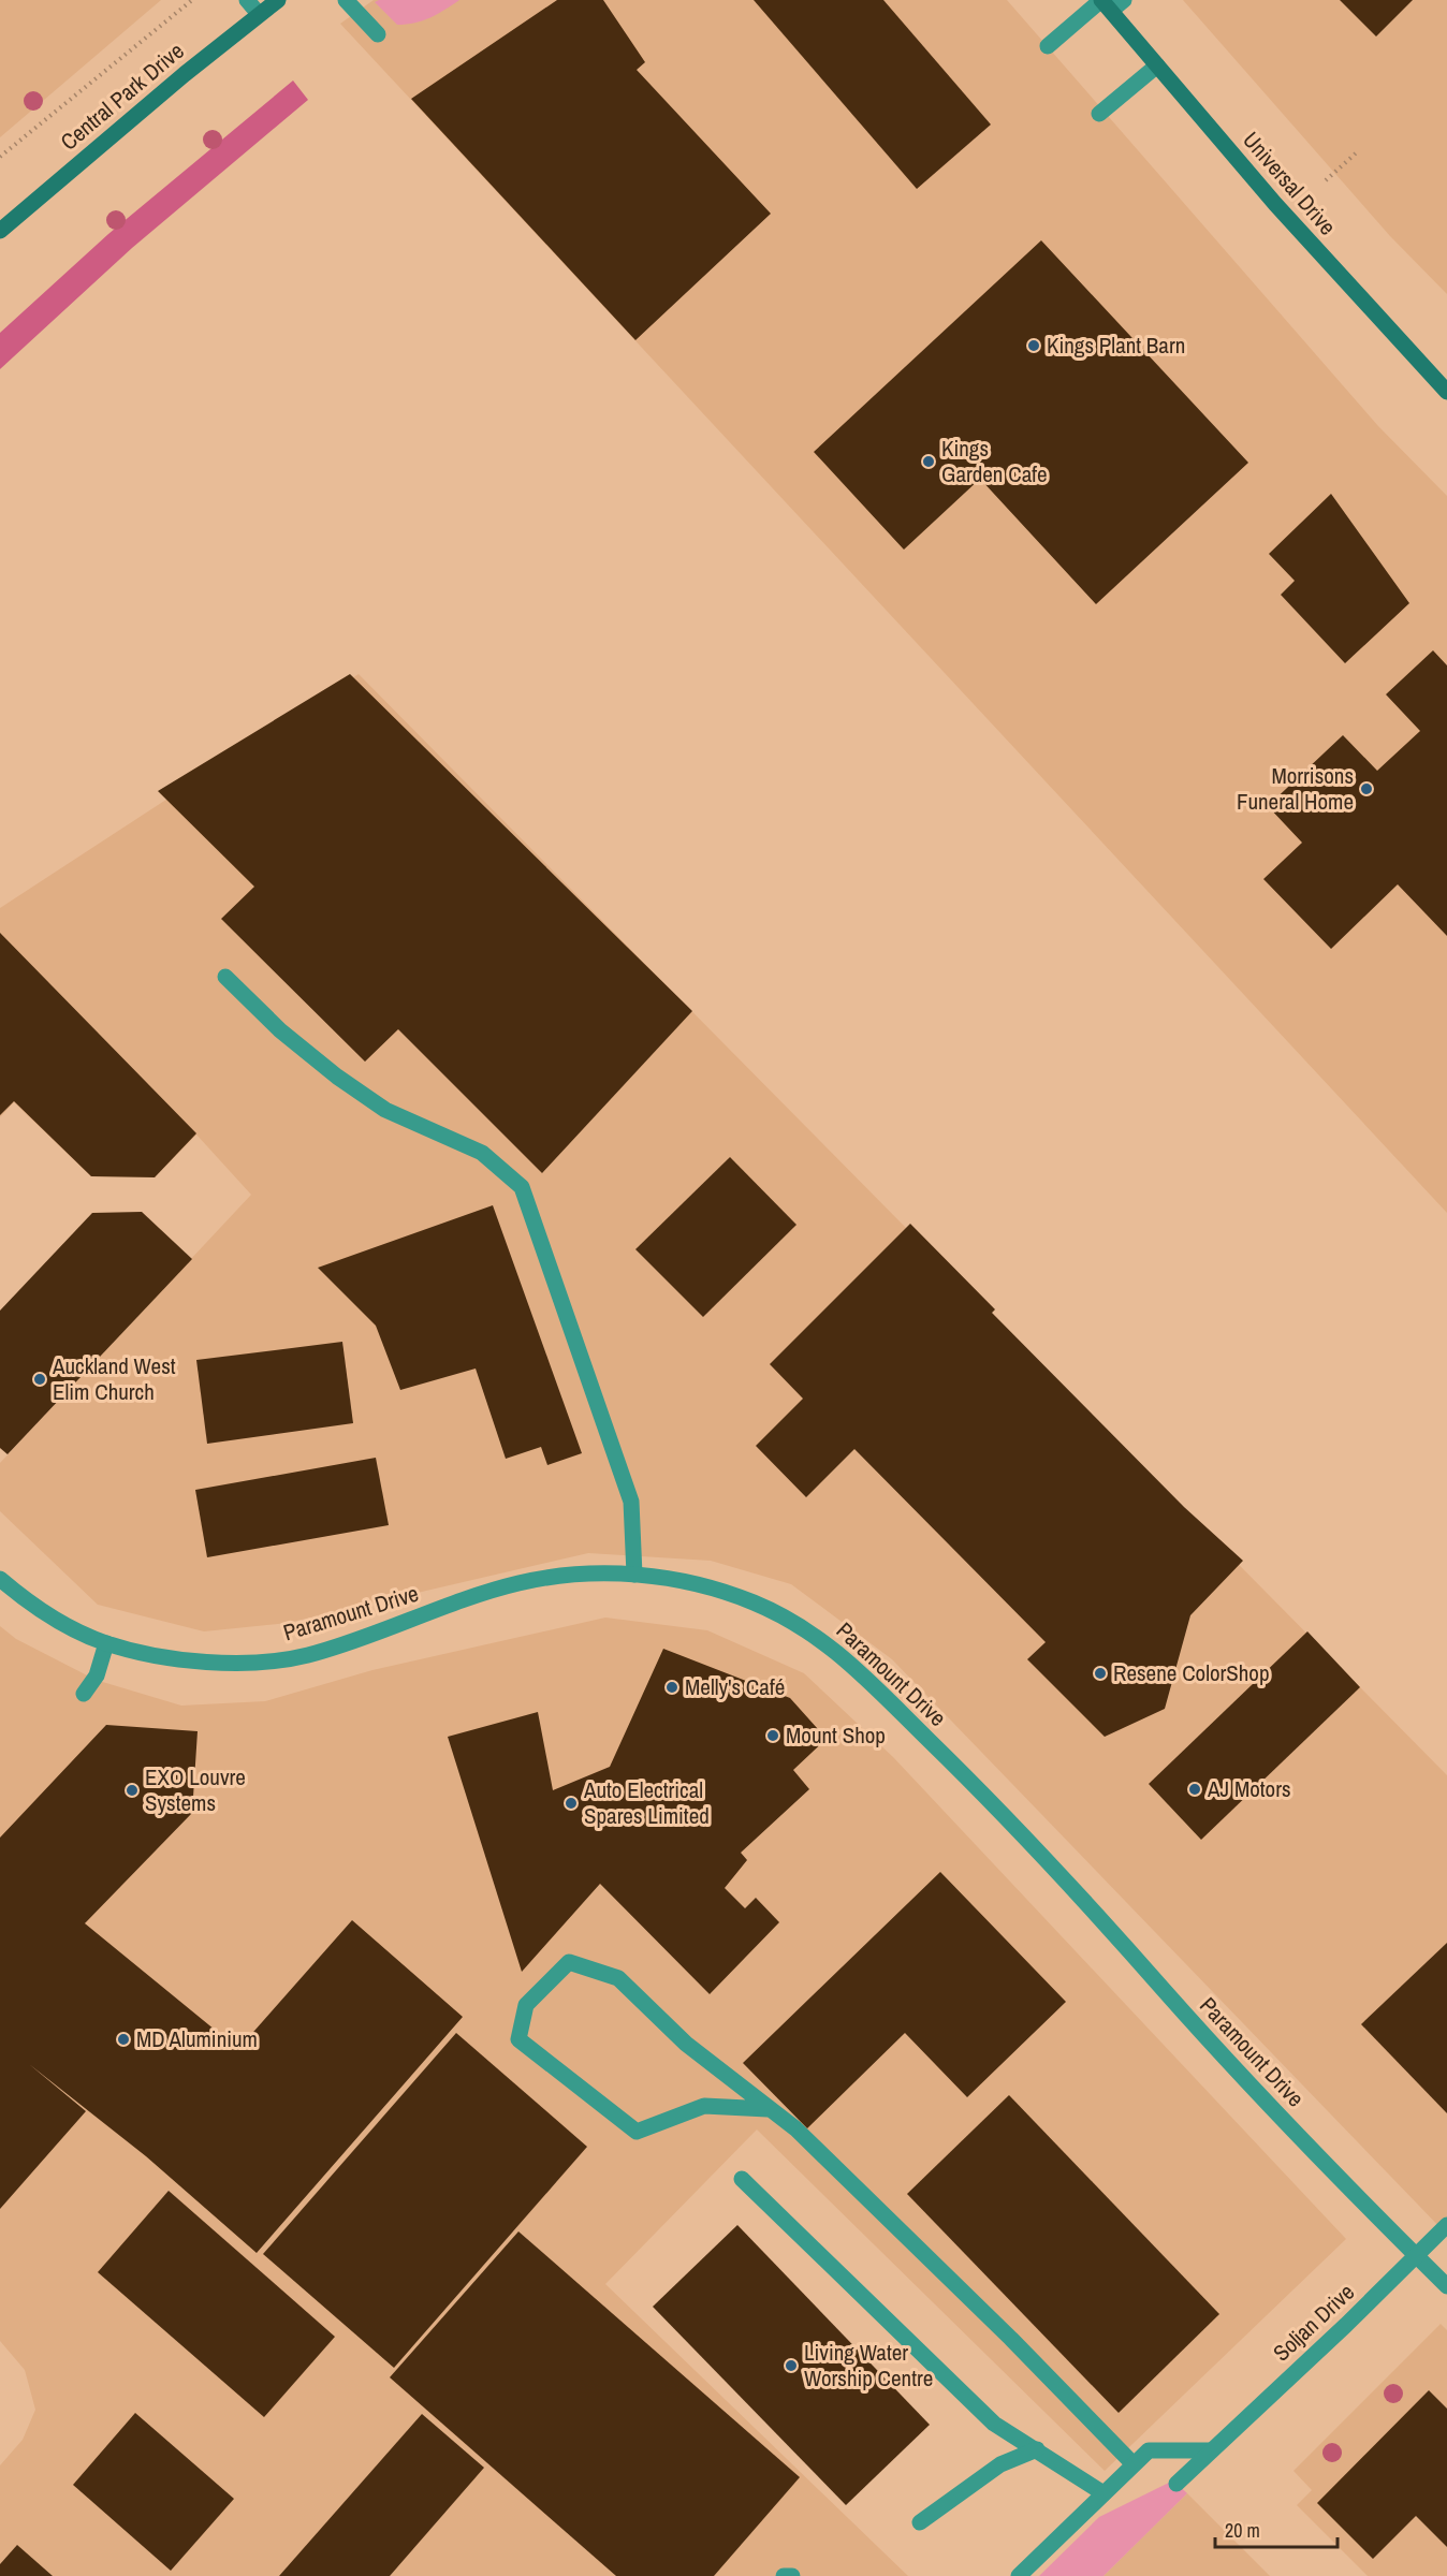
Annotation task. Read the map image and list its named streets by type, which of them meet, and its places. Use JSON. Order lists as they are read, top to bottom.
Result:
{
  "streets": {
    "main road": ["Central Park Drive", "Universal Drive"],
    "street": ["Paramount Drive", "Soljan Drive"]
  },
  "crossings": [
    ["Paramount Drive", "Soljan Drive"]
  ],
  "places": [
    "Kings Plant Barn",
    "Kings Garden Cafe",
    "Morrisons Funeral Home",
    "Auckland West Elim Church",
    "Resene ColorShop",
    "Melly's Café",
    "Mount Shop",
    "AJ Motors",
    "EXO Louvre Systems",
    "Auto Electrical Spares Limited",
    "MD Aluminium",
    "Living Water Worship Centre"
  ],
  "scale_bar": "20 m"
}
